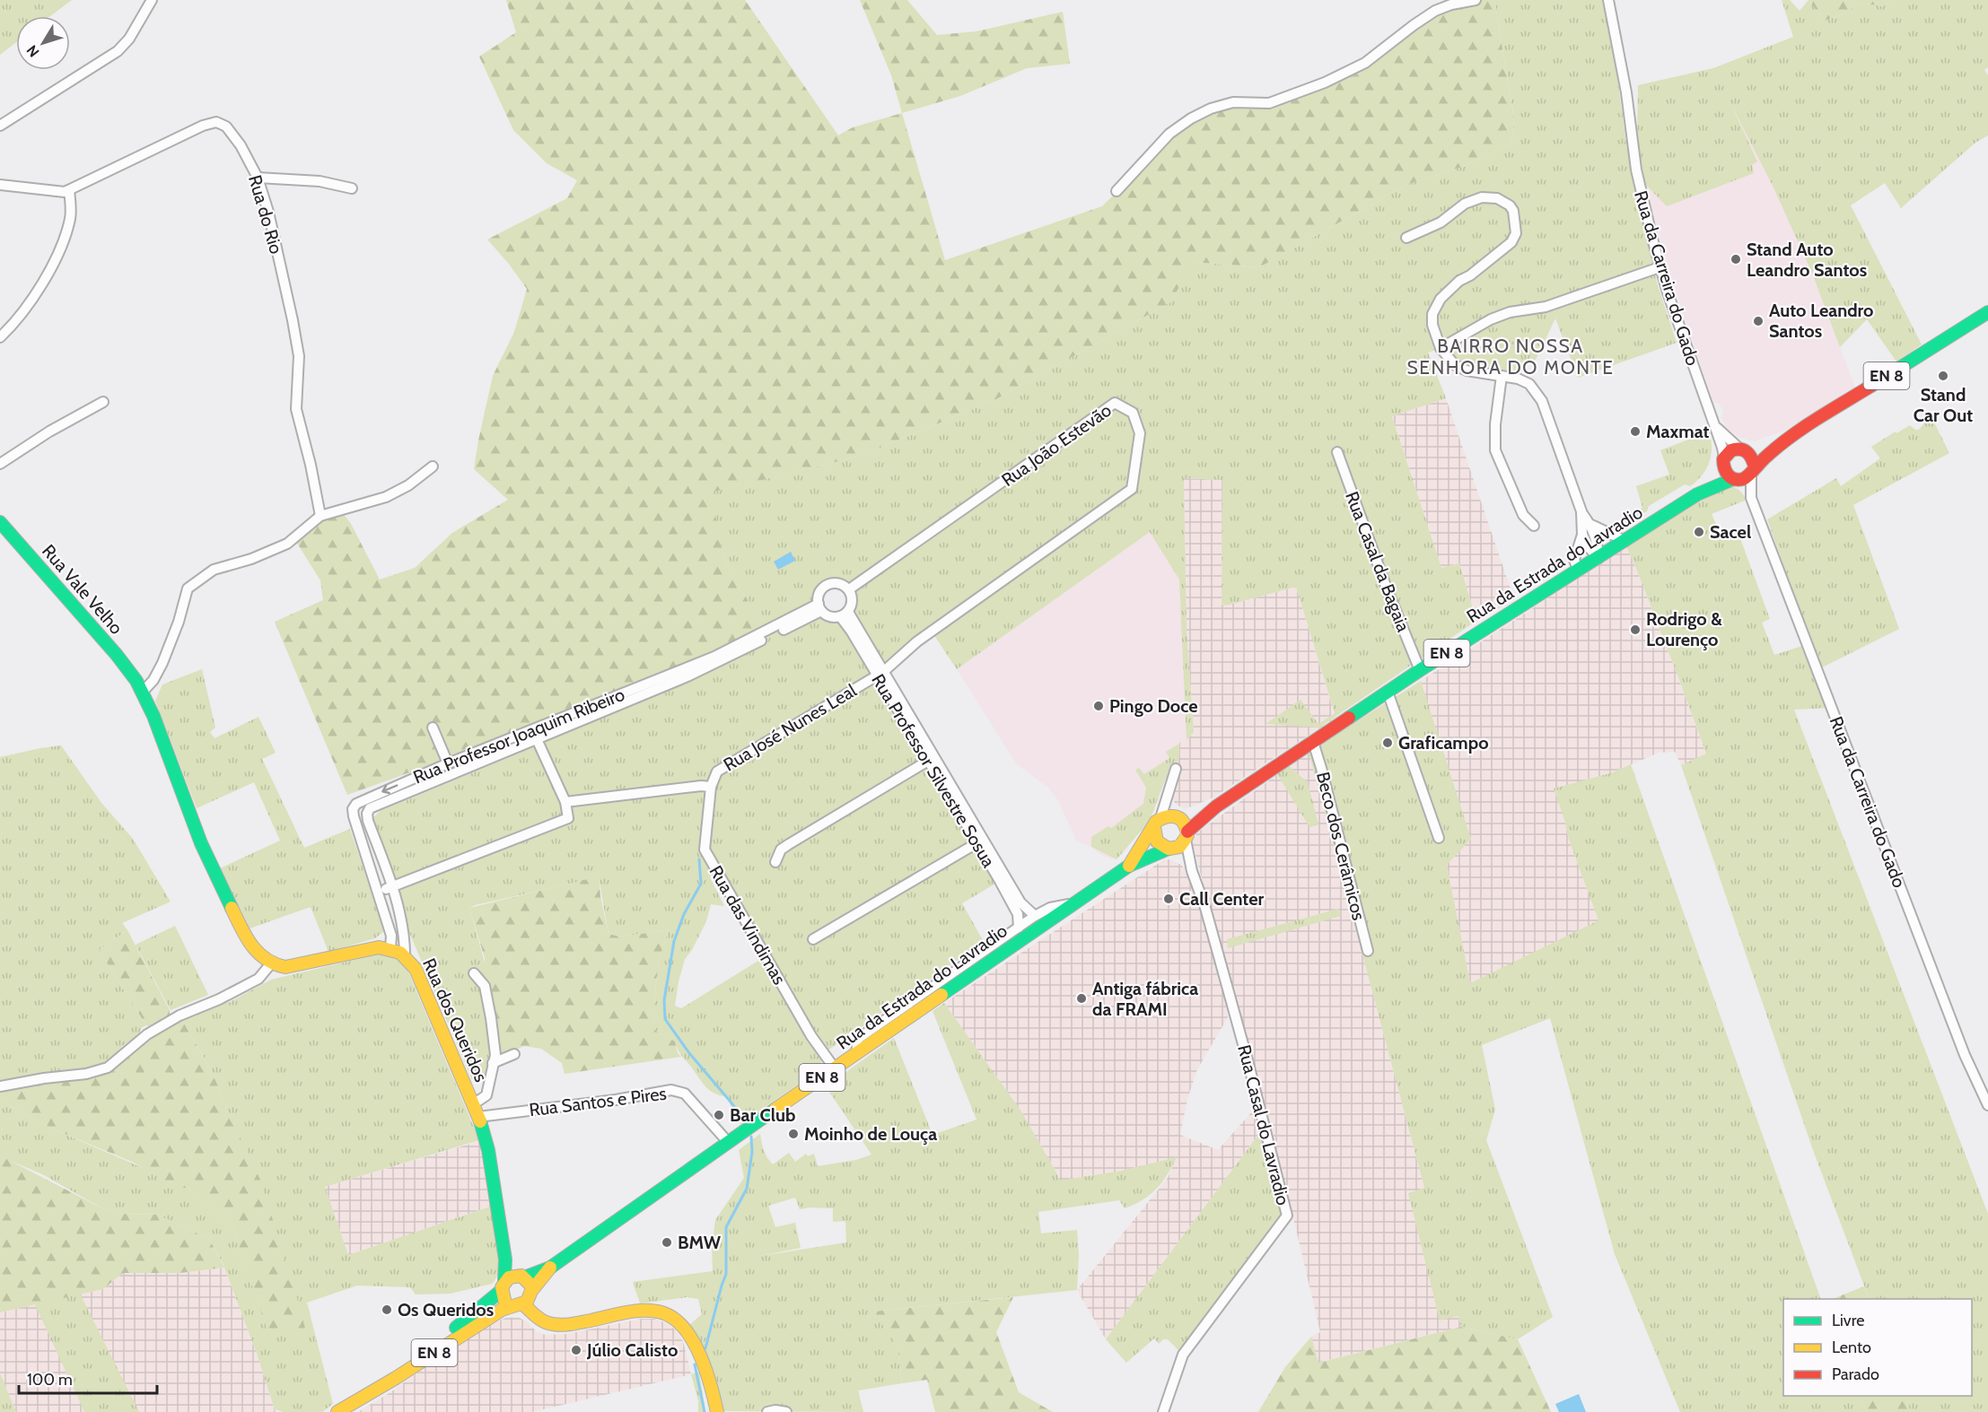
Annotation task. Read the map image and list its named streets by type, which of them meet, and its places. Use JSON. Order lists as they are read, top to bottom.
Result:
{
  "streets": {
    "main road": [
      "EN 8",
      "Rua da Estrada do Lavradio",
      "Rua Vale Velho",
      "Rua dos Queridos"
    ],
    "street": [
      "Rua do Rio",
      "Rua da Carreira do Gado",
      "Rua João Estevão",
      "Rua Casal da Bagaia",
      "Rua José Nunes Leal",
      "Rua Professor Joaquim Ribeiro",
      "Rua Professor Silvestre Sosua",
      "Beco dos Cerâmicos",
      "Rua das Vindimas",
      "Rua Santos e Pires",
      "Rua Casal do Lavradio"
    ]
  },
  "crossings": [
    ["Rua da Carreira do Gado", "EN 8"],
    ["Rua da Carreira do Gado", "Rua da Estrada do Lavradio"],
    ["EN 8", "Rua da Estrada do Lavradio"],
    ["EN 8", "Rua Casal do Lavradio"],
    ["Rua João Estevão", "Rua José Nunes Leal"],
    ["Rua João Estevão", "Rua Professor Joaquim Ribeiro"],
    ["Rua João Estevão", "Rua Professor Silvestre Sosua"],
    ["Rua Casal da Bagaia", "Rua da Estrada do Lavradio"],
    ["Rua da Estrada do Lavradio", "Beco dos Cerâmicos"],
    ["Rua da Estrada do Lavradio", "Rua das Vindimas"],
    ["Rua da Estrada do Lavradio", "Rua dos Queridos"],
    ["Rua da Estrada do Lavradio", "Rua Santos e Pires"],
    ["Rua da Estrada do Lavradio", "Rua Casal do Lavradio"],
    ["Rua José Nunes Leal", "Rua Professor Silvestre Sosua"],
    ["Rua José Nunes Leal", "Rua das Vindimas"],
    ["Rua Professor Joaquim Ribeiro", "Rua Professor Silvestre Sosua"],
    ["Rua Professor Joaquim Ribeiro", "Rua dos Queridos"],
    ["Rua dos Queridos", "Rua Santos e Pires"]
  ],
  "districts": ["BAIRRO NOSSA SENHORA DO MONTE"],
  "places": [
    "Stand Auto Leandro Santos",
    "Auto Leandro Santos",
    "Stand Car Out",
    "Maxmat",
    "Sacel",
    "Rodrigo & Lourenço",
    "Pingo Doce",
    "Graficampo",
    "Call Center",
    "Antiga fábrica da FRAMI",
    "Bar Club",
    "Moinho de Louça",
    "BMW",
    "Os Queridos",
    "Júlio Calisto"
  ],
  "legend": ["Livre", "Lento", "Parado"],
  "scale_bar": "100 m",
  "north": "bottom left"
}
